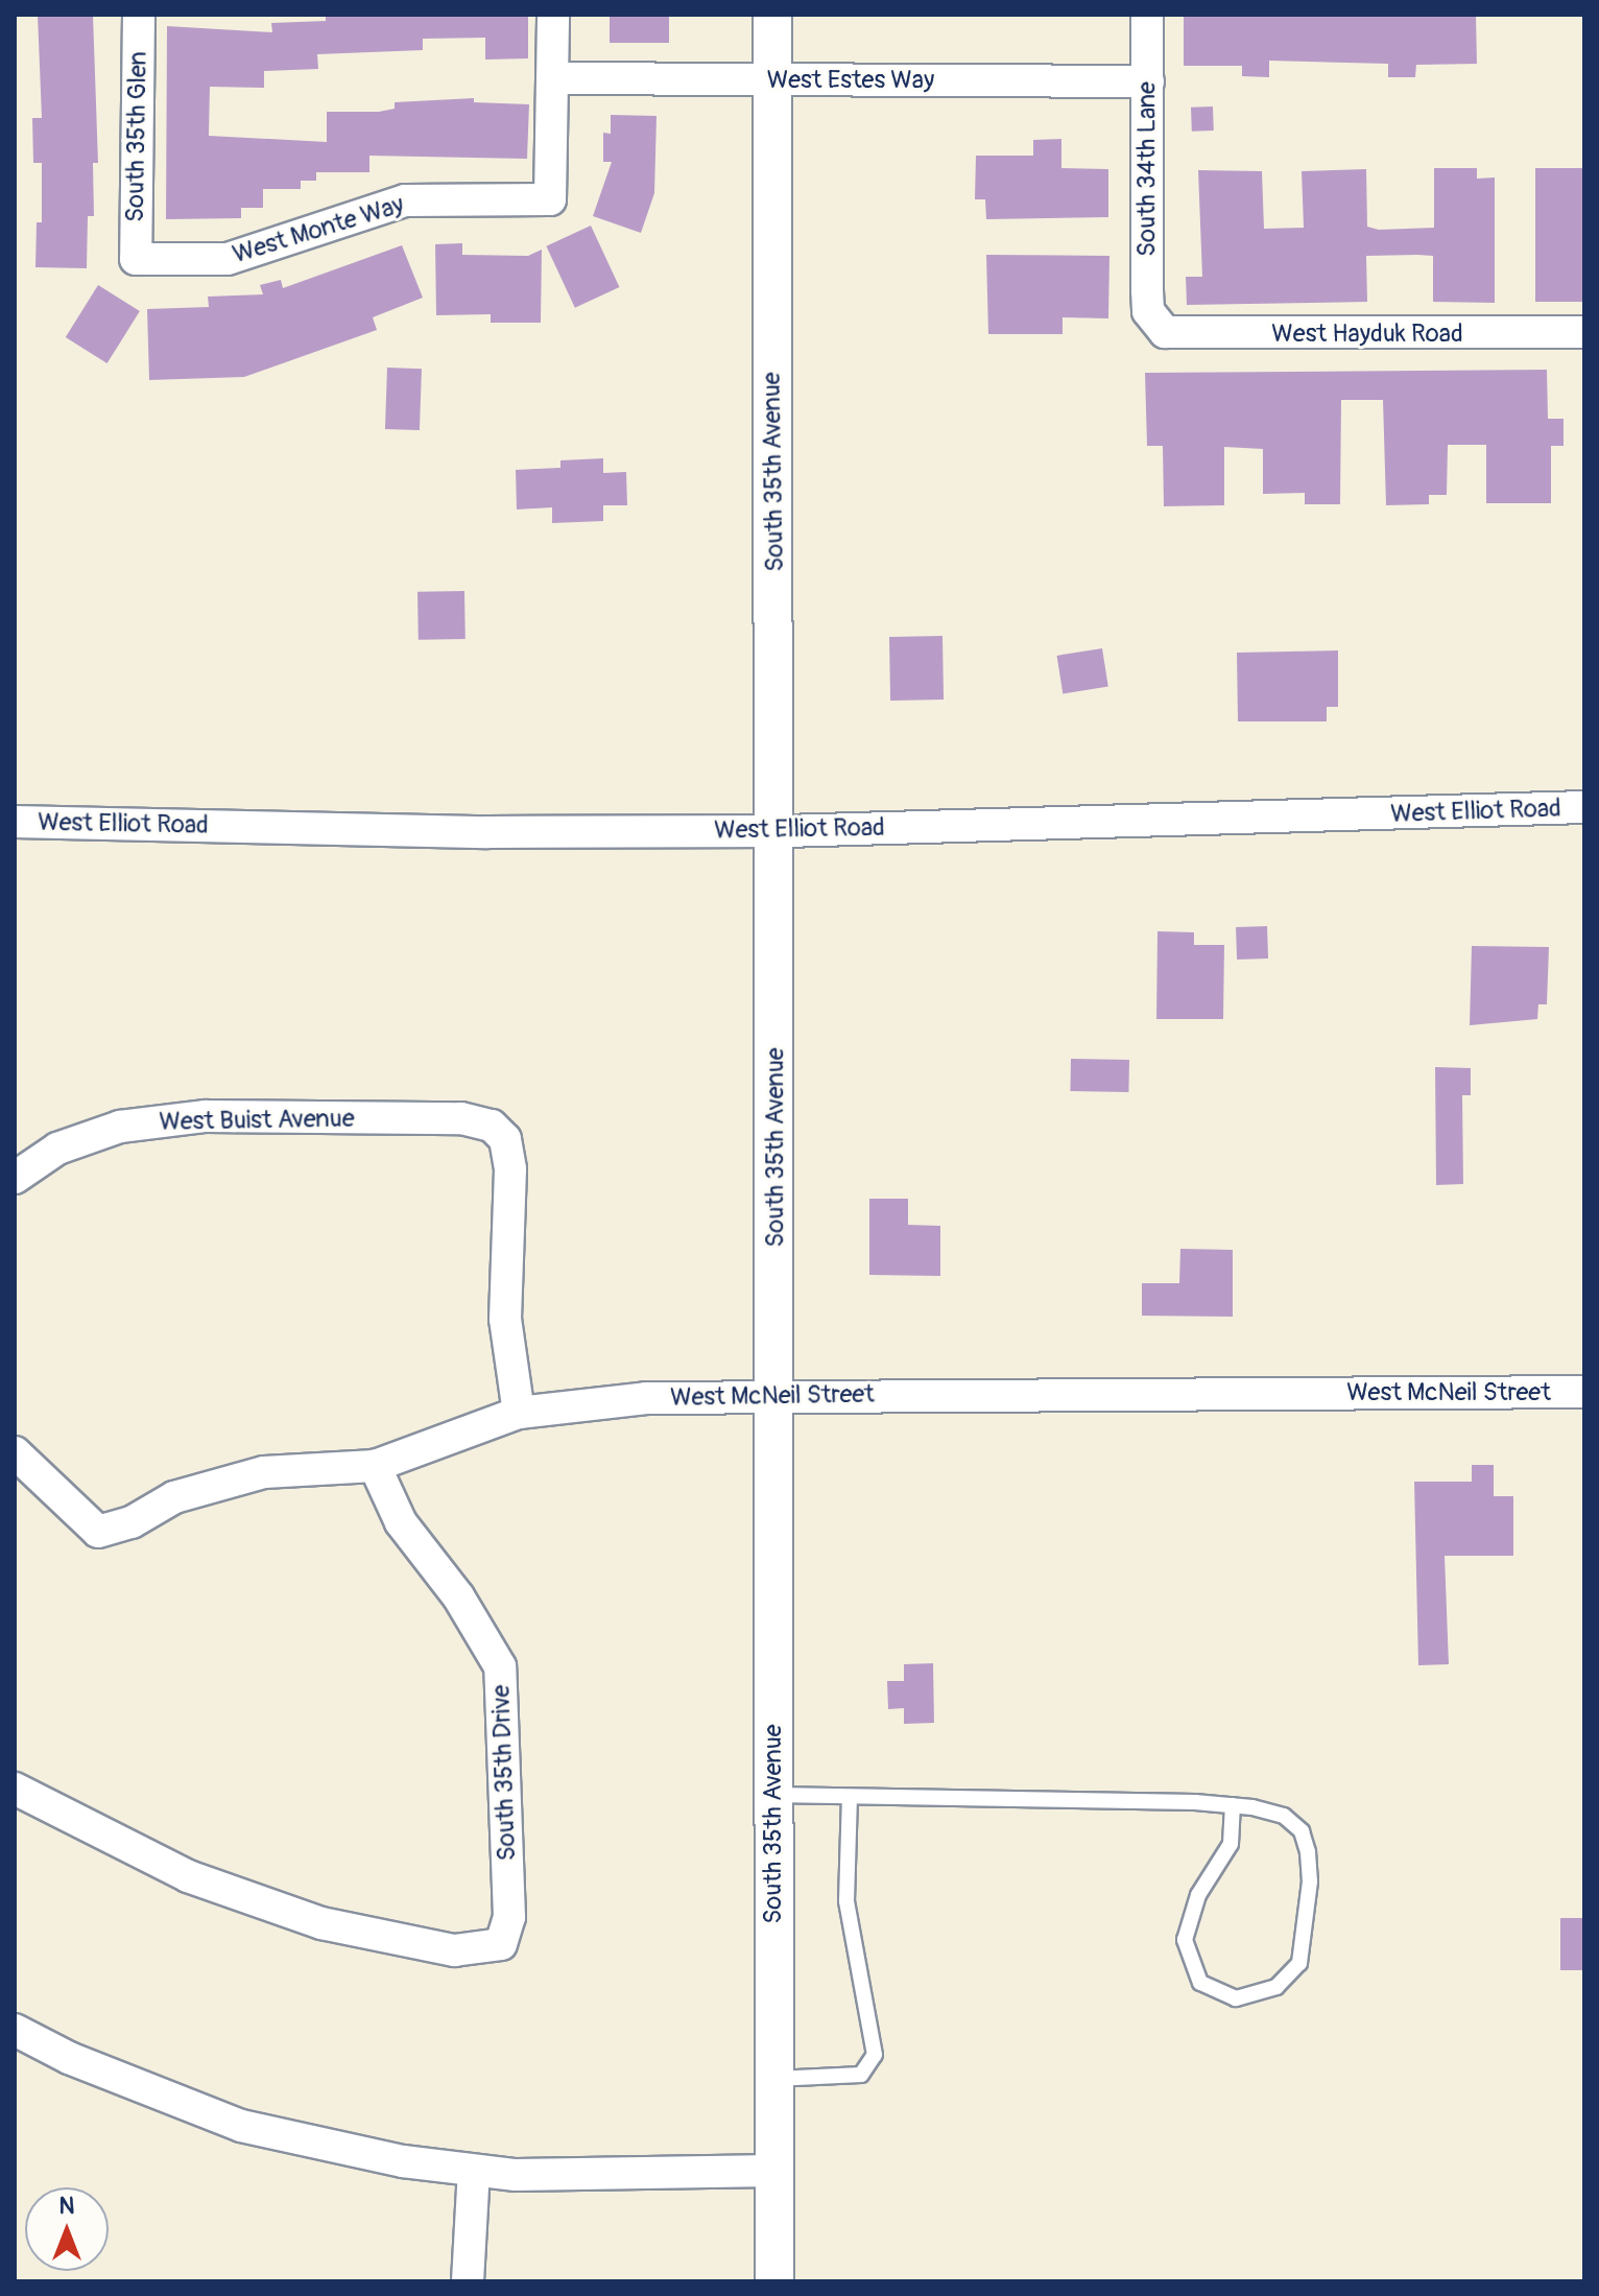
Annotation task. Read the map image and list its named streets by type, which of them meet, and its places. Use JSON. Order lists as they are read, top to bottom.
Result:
{
  "streets": {
    "street": [
      "West Estes Way",
      "South 35th Glen",
      "South 34th Lane",
      "West Monte Way",
      "West Hayduk Road",
      "South 35th Avenue",
      "West Elliot Road",
      "West Buist Avenue",
      "West McNeil Street",
      "South 35th Drive"
    ]
  },
  "crossings": [
    ["West Estes Way", "South 34th Lane"],
    ["West Estes Way", "West Monte Way"],
    ["West Estes Way", "South 35th Avenue"],
    ["South 35th Glen", "West Monte Way"],
    ["South 34th Lane", "West Hayduk Road"],
    ["South 35th Avenue", "West Elliot Road"],
    ["South 35th Avenue", "West McNeil Street"],
    ["West Buist Avenue", "West McNeil Street"],
    ["West McNeil Street", "South 35th Drive"]
  ],
  "north": "top"
}
